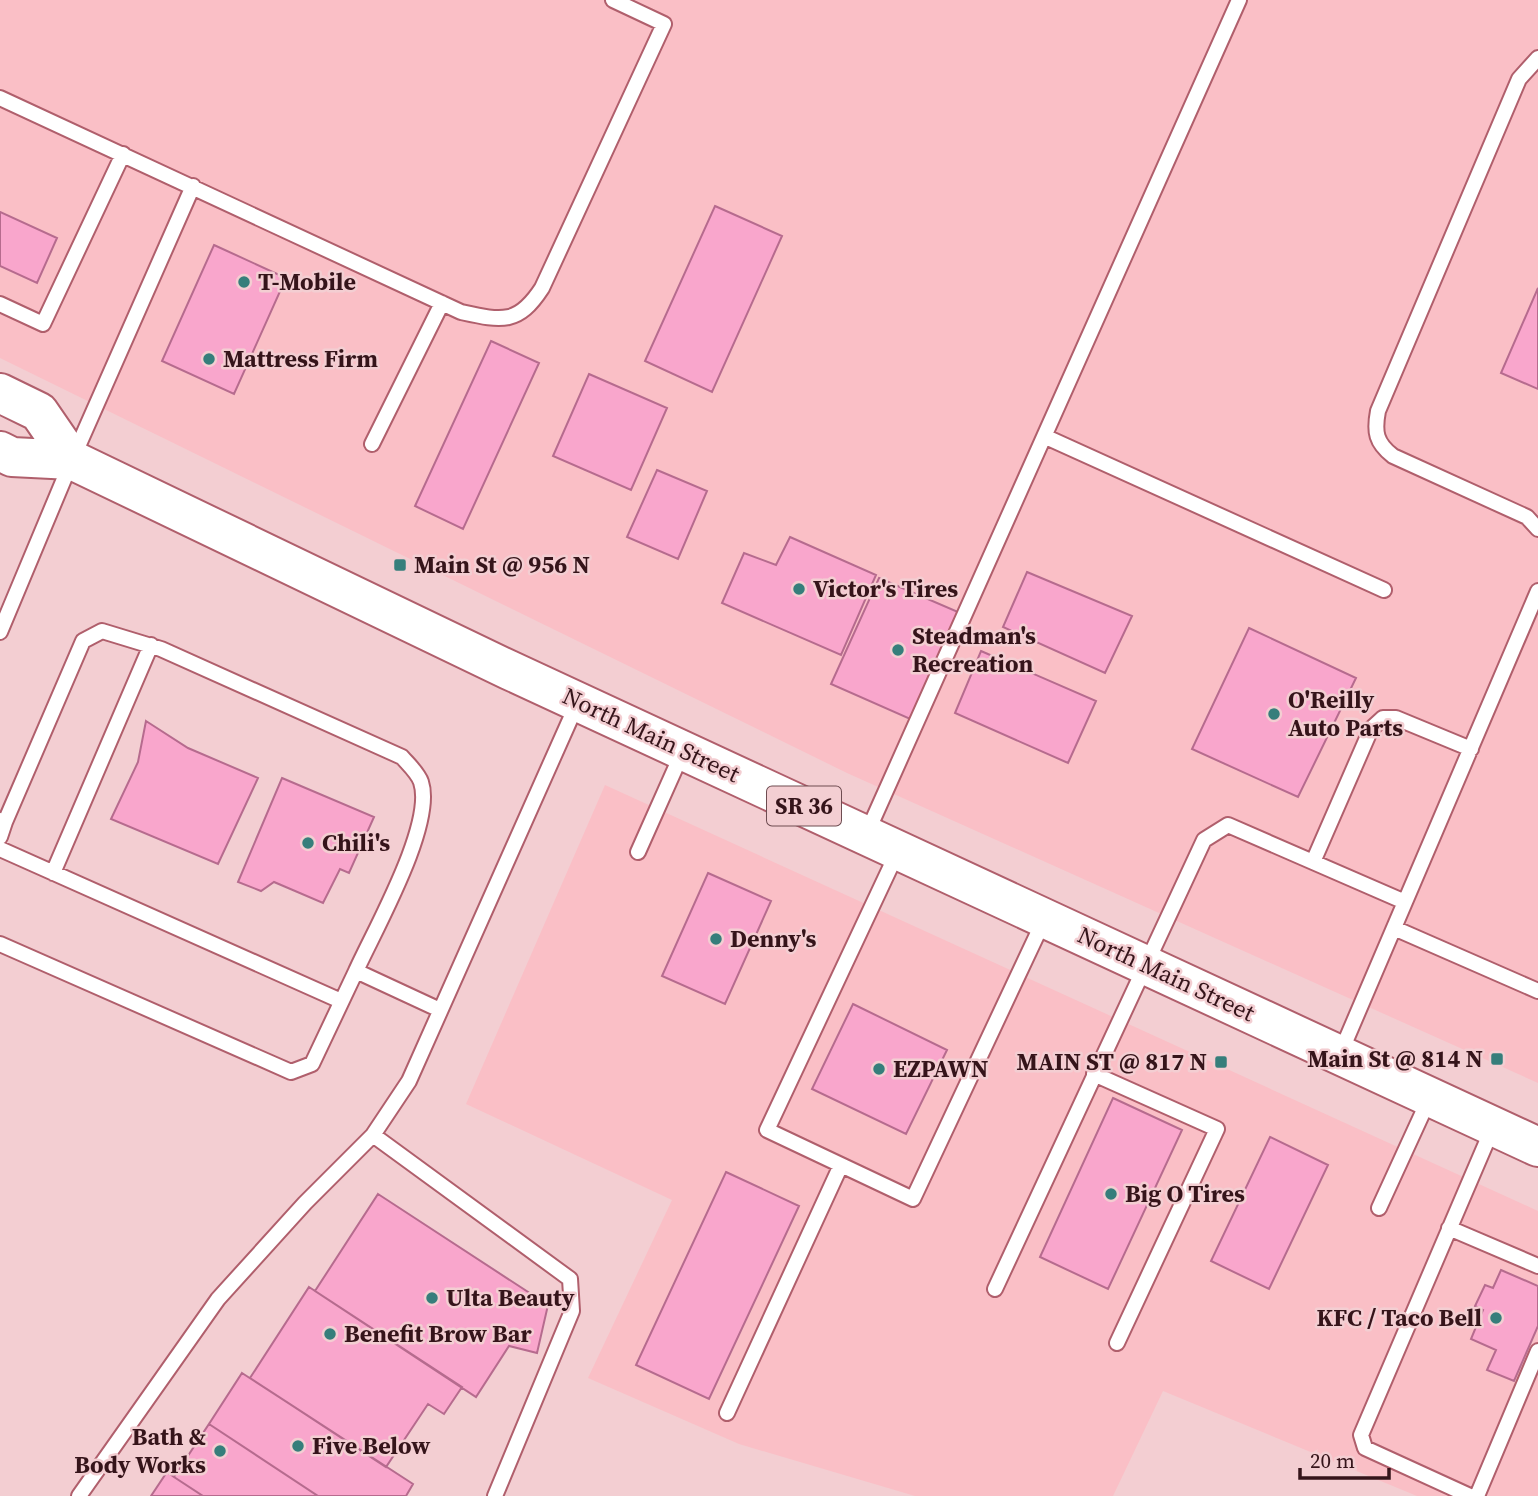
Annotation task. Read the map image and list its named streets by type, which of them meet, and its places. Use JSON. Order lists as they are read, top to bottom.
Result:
{
  "streets": {
    "highway": ["North Main Street", "SR 36"]
  },
  "places": {
    "other": [
      "T-Mobile",
      "Mattress Firm",
      "Victor's Tires",
      "Steadman's Recreation",
      "O'Reilly Auto Parts",
      "Chili's",
      "Denny's",
      "EZPAWN",
      "Big O Tires",
      "Ulta Beauty",
      "KFC / Taco Bell",
      "Benefit Brow Bar",
      "Five Below",
      "Bath & Body Works"
    ],
    "transit": ["Main St @ 956 N", "Main St @ 814 N", "MAIN ST @ 817 N"]
  },
  "scale_bar": "20 m"
}
